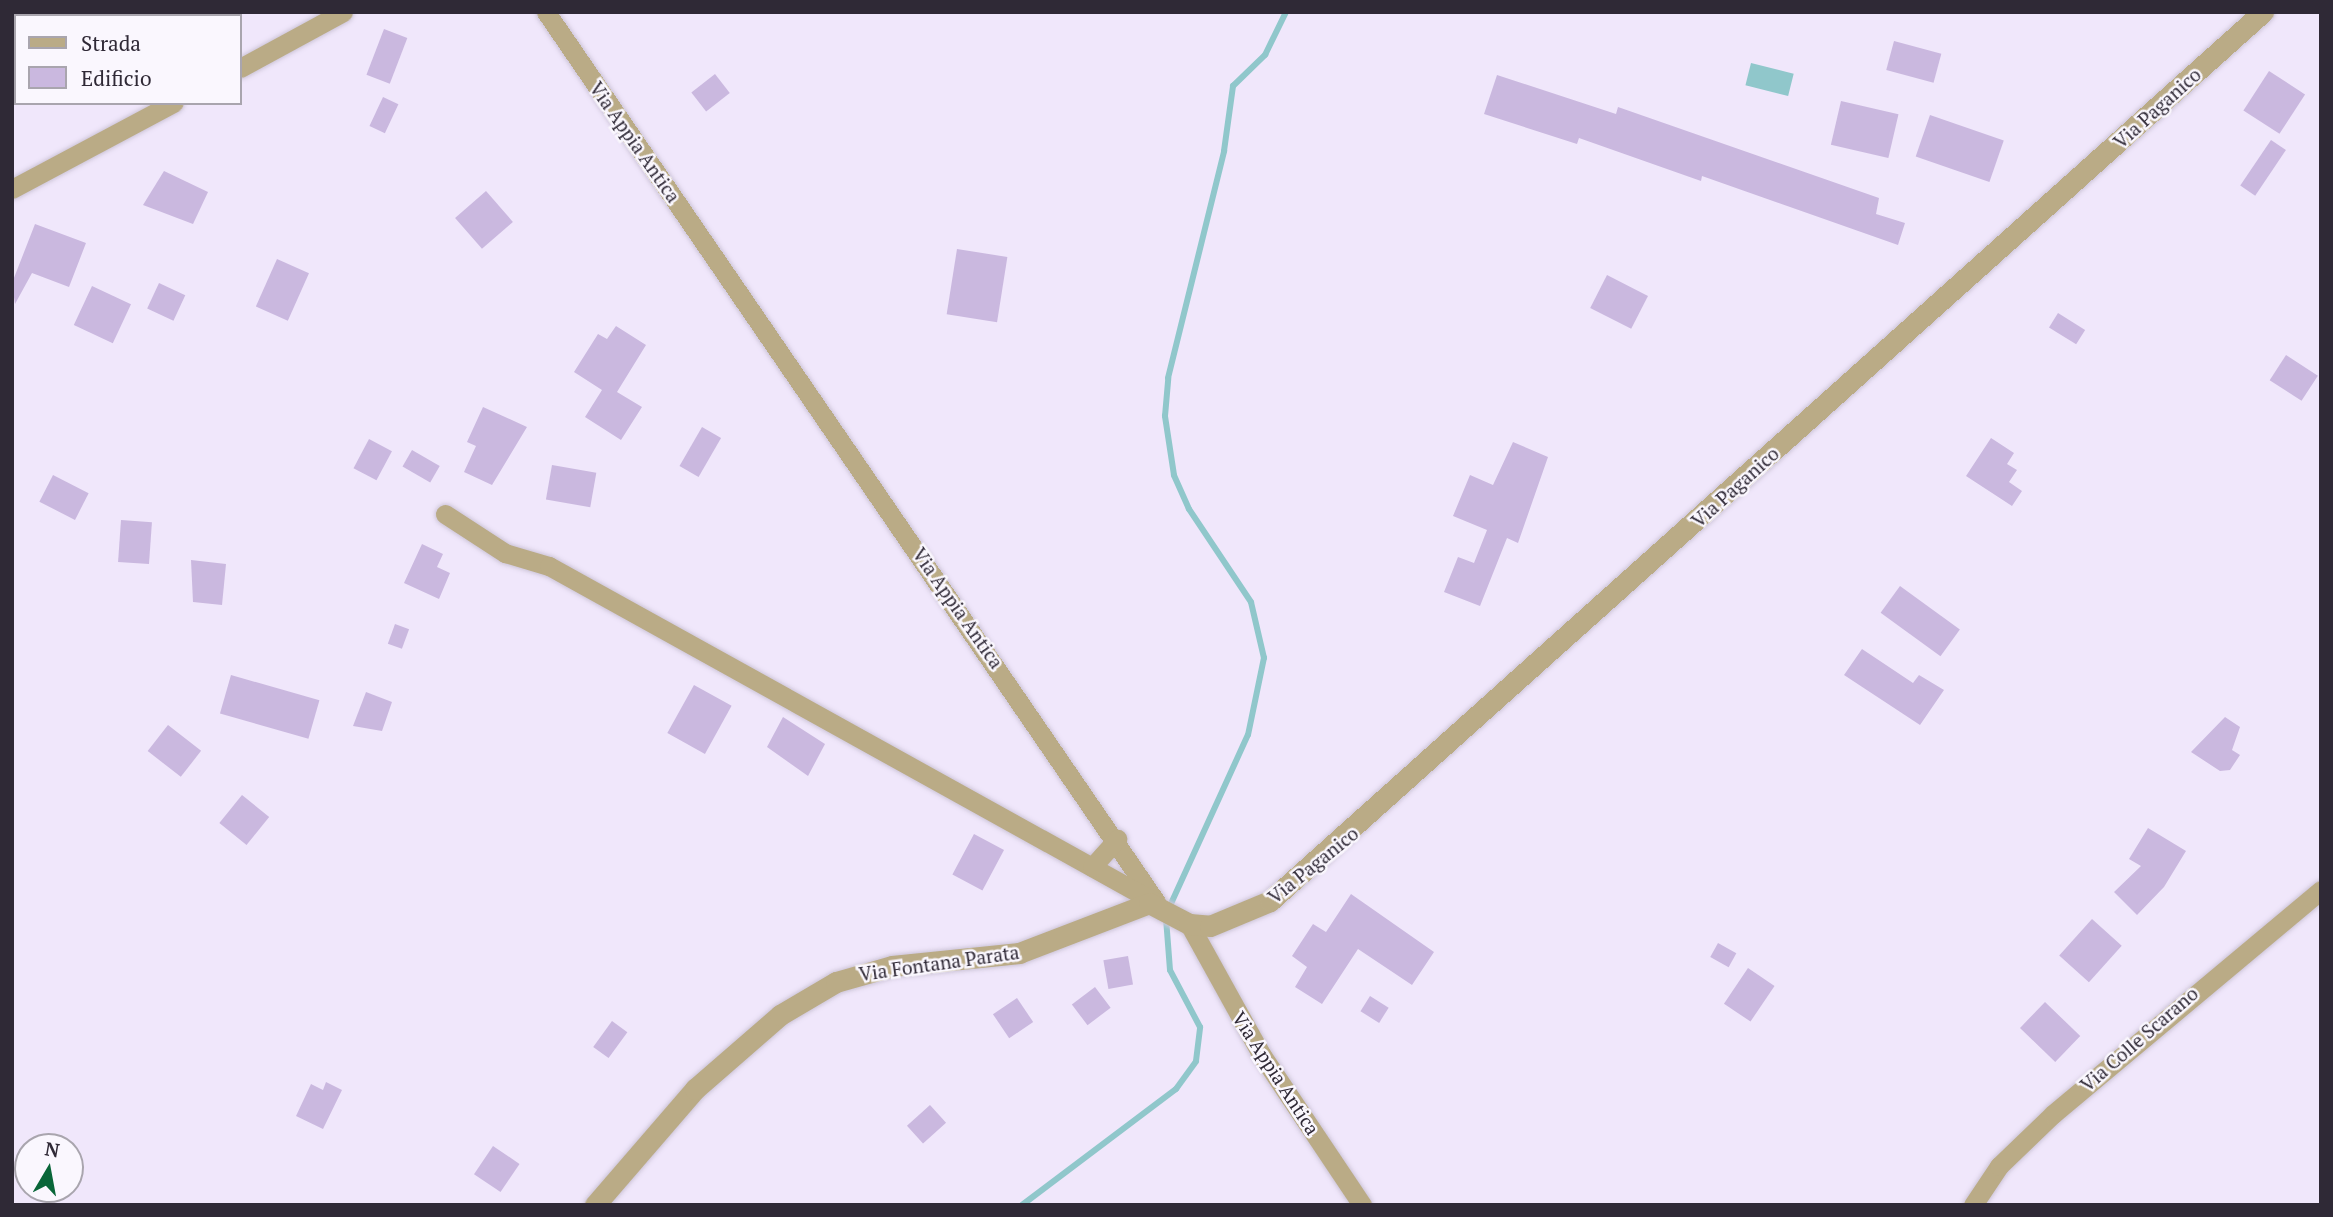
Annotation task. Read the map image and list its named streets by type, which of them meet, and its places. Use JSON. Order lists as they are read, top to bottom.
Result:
{
  "streets": {
    "street": [
      "Via Paganico",
      "Via Appia Antica",
      "Via Fontana Parata",
      "Via Colle Scarano"
    ]
  },
  "crossings": [
    ["Via Paganico", "Via Appia Antica"],
    ["Via Appia Antica", "Via Fontana Parata"]
  ],
  "legend": ["Strada", "Edificio"],
  "north": "top"
}
